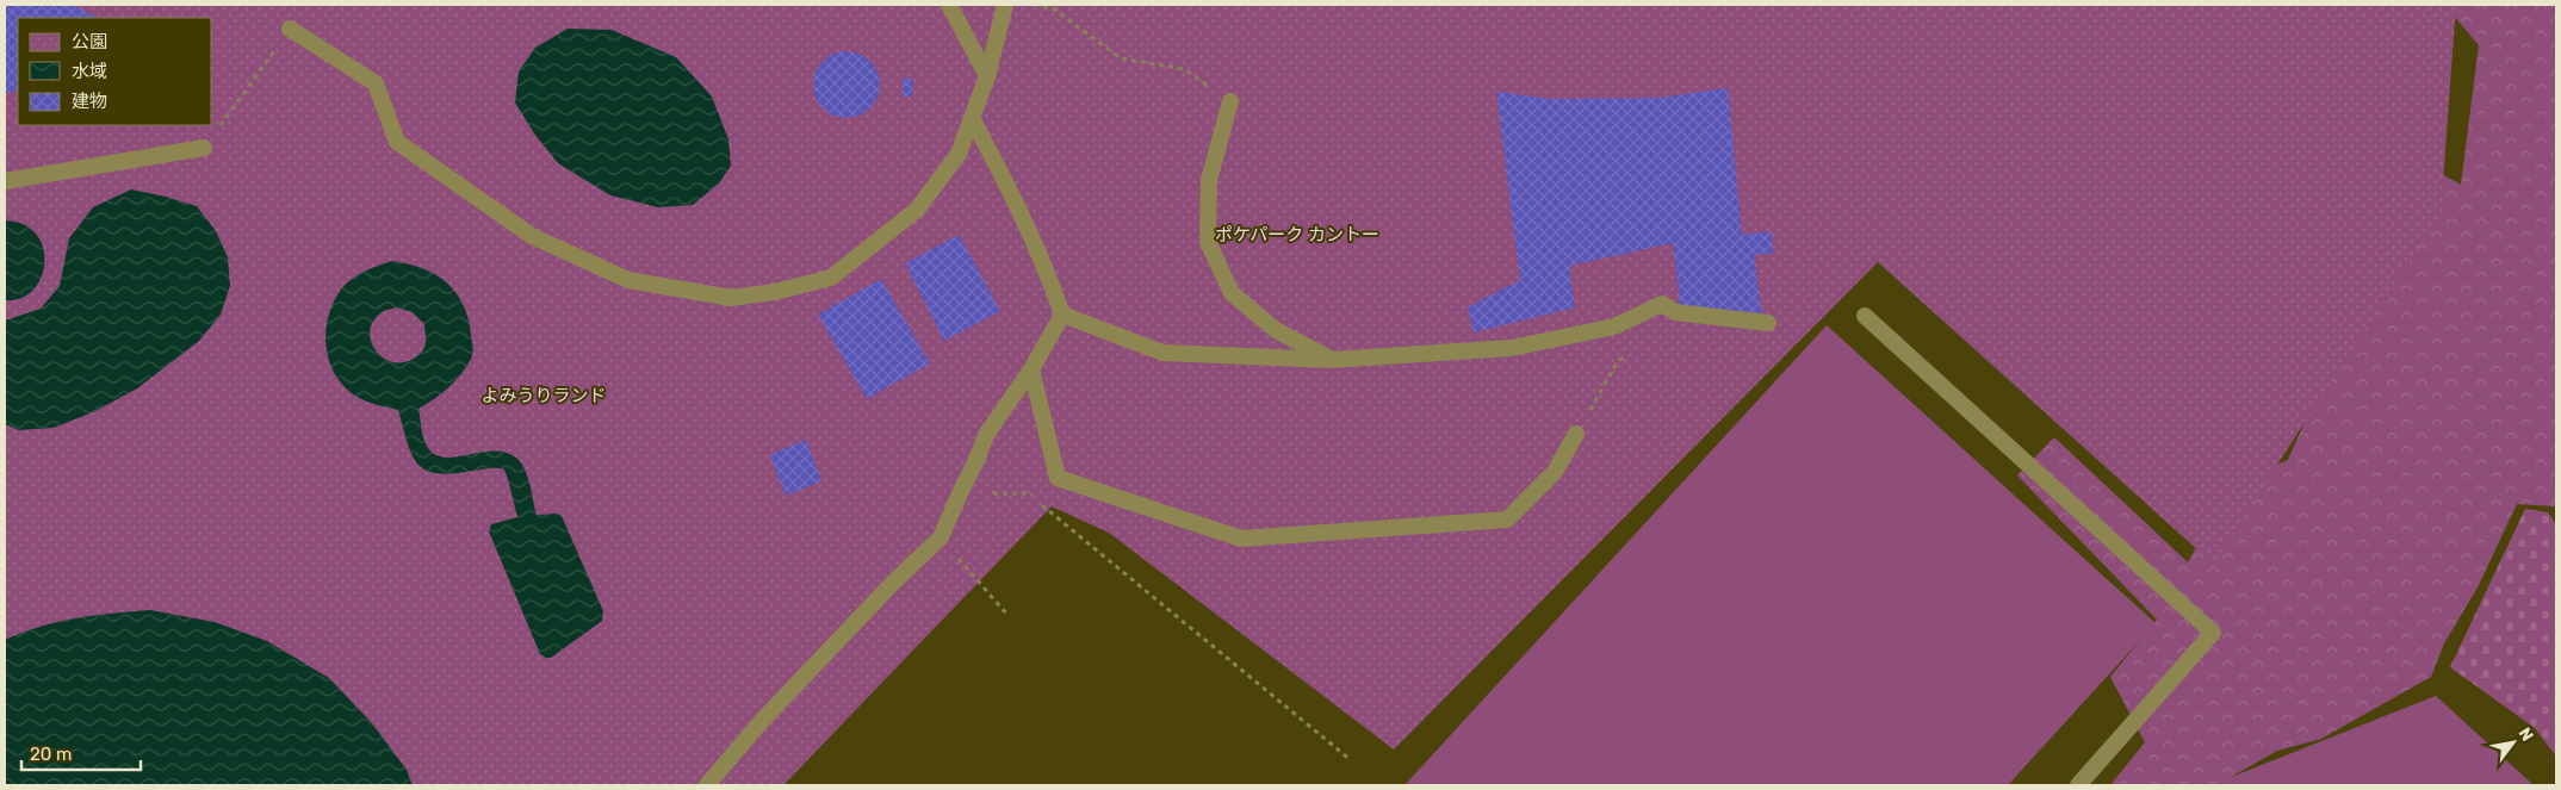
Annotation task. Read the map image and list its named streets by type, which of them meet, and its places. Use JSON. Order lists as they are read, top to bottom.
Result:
{
  "parks": ["ポケパーク カントー", "よみうりランド"],
  "legend": ["公園", "水域", "建物"],
  "scale_bar": "20 m",
  "north": "top right"
}
